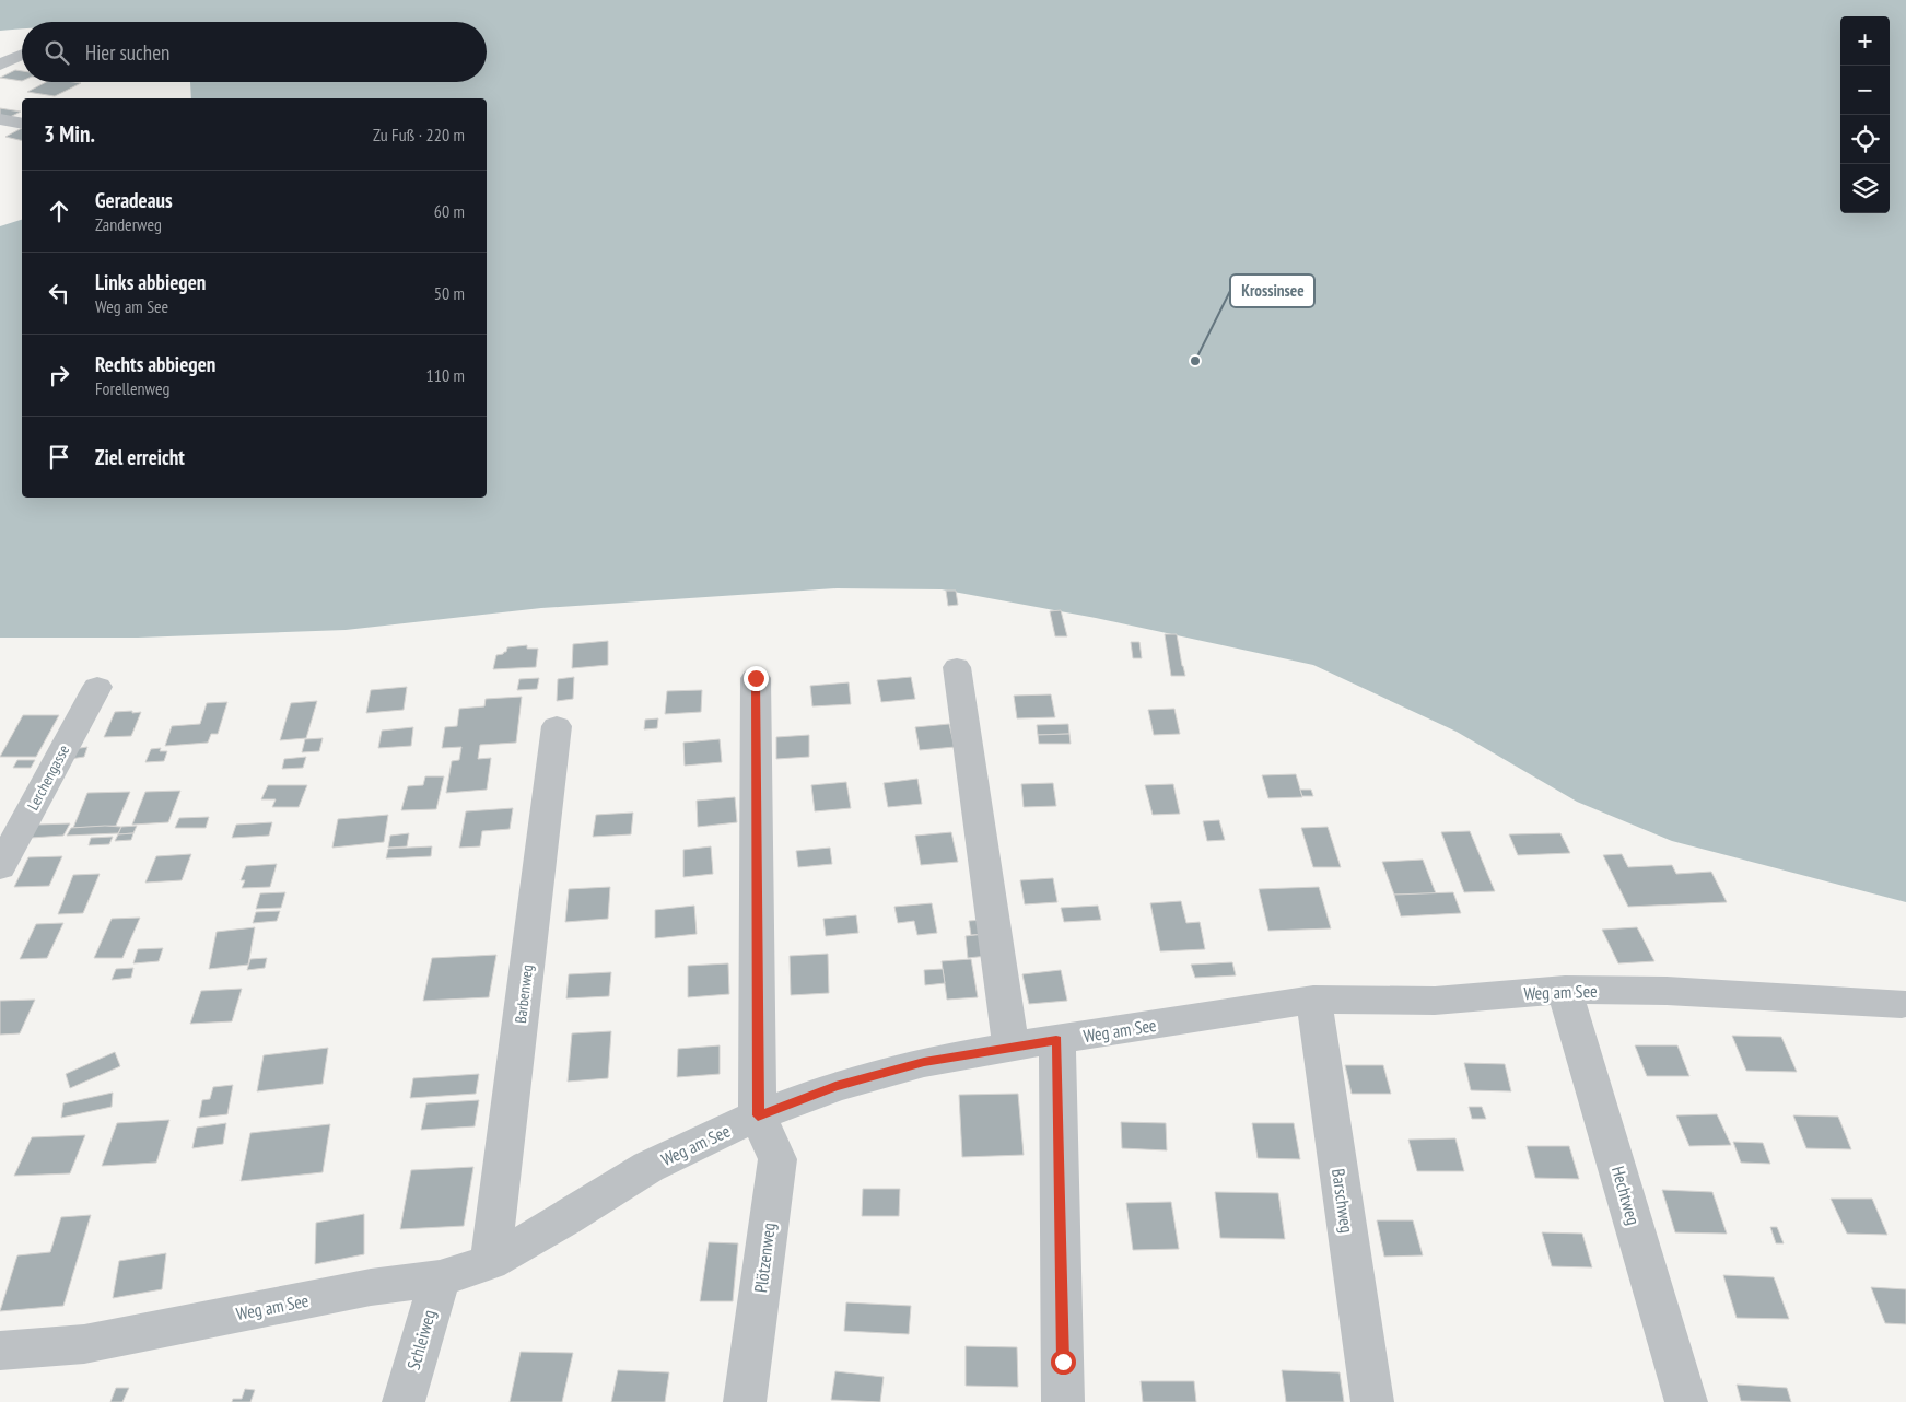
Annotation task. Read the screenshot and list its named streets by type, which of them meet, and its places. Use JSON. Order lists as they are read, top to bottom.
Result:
{
  "streets": {
    "street": [
      "Lerchengasse",
      "Weg am See",
      "Barbenweg",
      "Hechtweg",
      "Barschweg",
      "Plötzenweg",
      "Schleiweg"
    ]
  },
  "crossings": [
    ["Weg am See", "Barbenweg"],
    ["Weg am See", "Hechtweg"],
    ["Weg am See", "Barschweg"],
    ["Weg am See", "Plötzenweg"],
    ["Weg am See", "Schleiweg"]
  ],
  "places": ["Krossinsee"],
  "page": {
    "map_buttons": ["+", "−"],
    "search": "Hier suchen",
    "heading": ["3 Min.", "Zu Fuß · 220 m"],
    "list": [
      ["Geradeaus", "Zanderweg", "60 m"],
      ["Links abbiegen", "Weg am See", "50 m"],
      ["Rechts abbiegen", "Forellenweg", "110 m"],
      "Ziel erreicht"
    ]
  }
}
